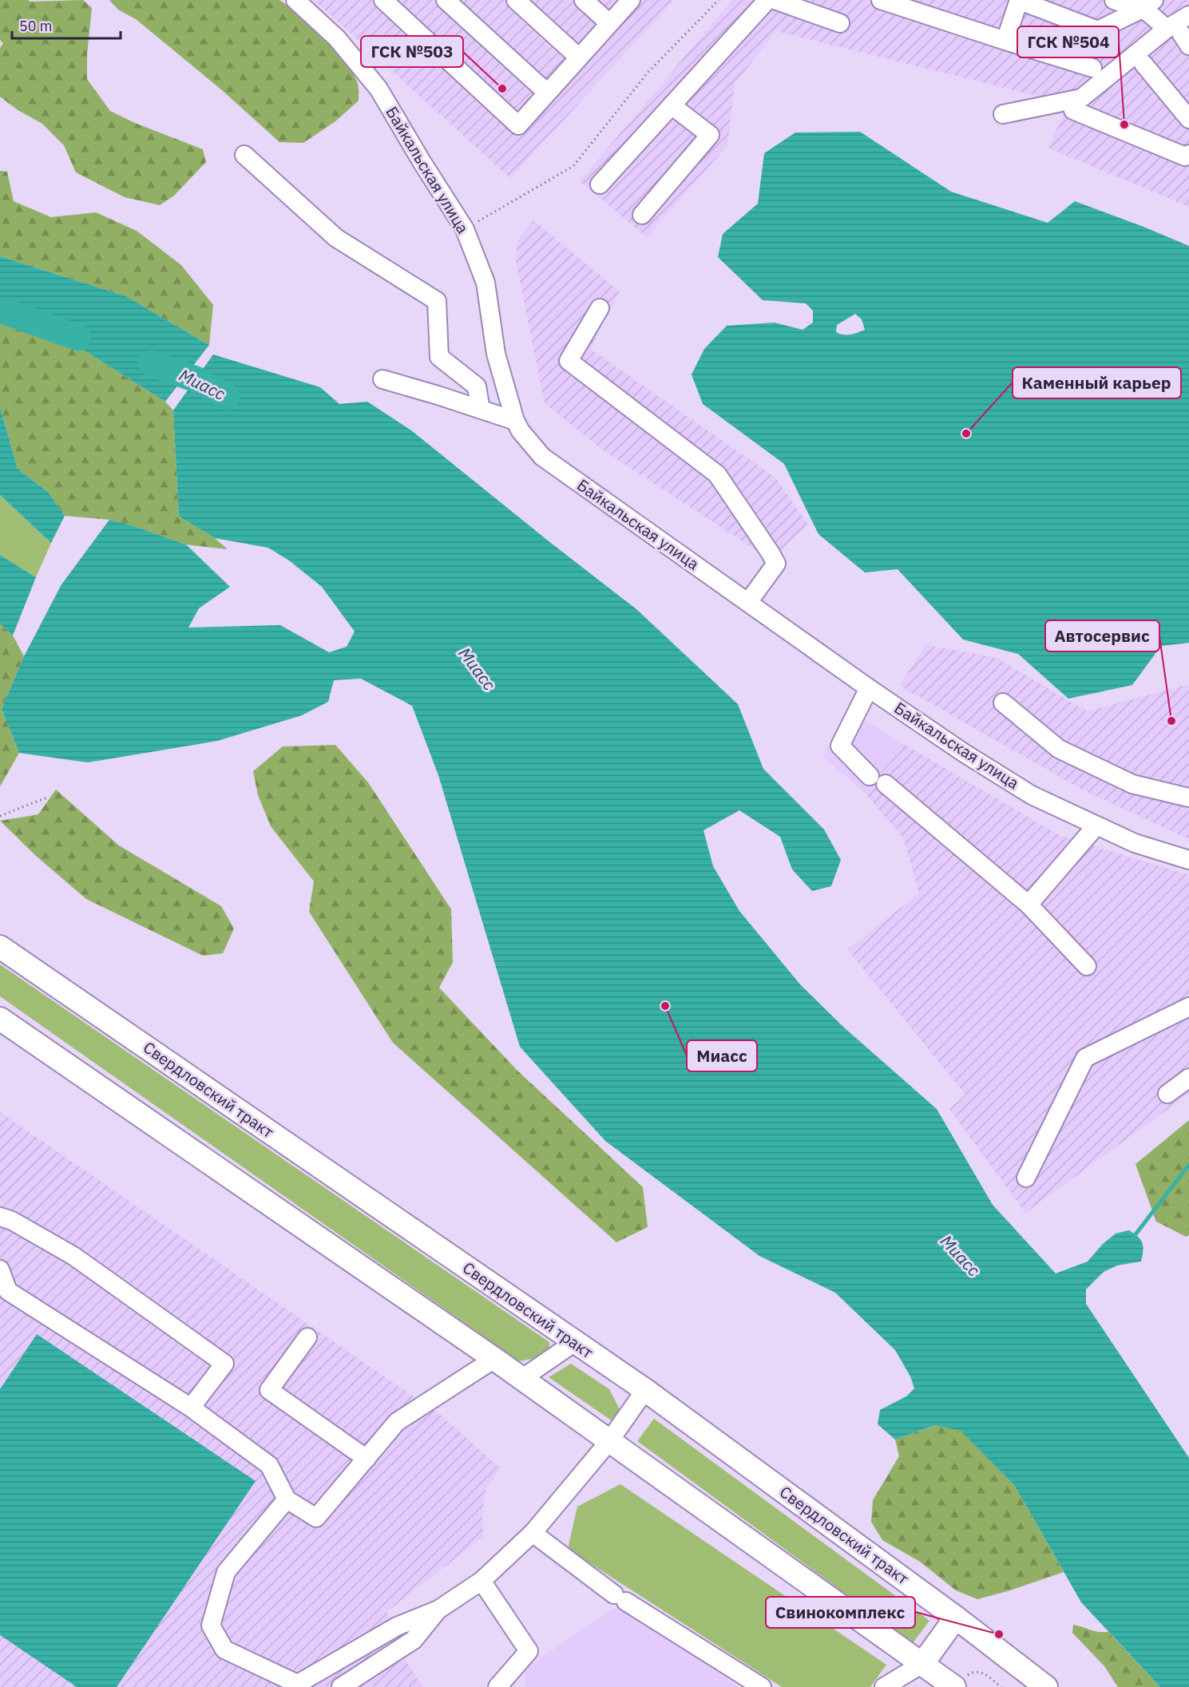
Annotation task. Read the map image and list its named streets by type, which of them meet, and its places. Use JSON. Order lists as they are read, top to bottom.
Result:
{
  "streets": {
    "main road": ["Свердловский тракт"],
    "street": ["Байкальская улица"]
  },
  "water": ["Миасс"],
  "places": [
    "ГСК №503",
    "ГСК №504",
    "Каменный карьер",
    "Автосервис",
    "Миасс",
    "Свинокомплекс"
  ],
  "scale_bar": "50 m"
}
